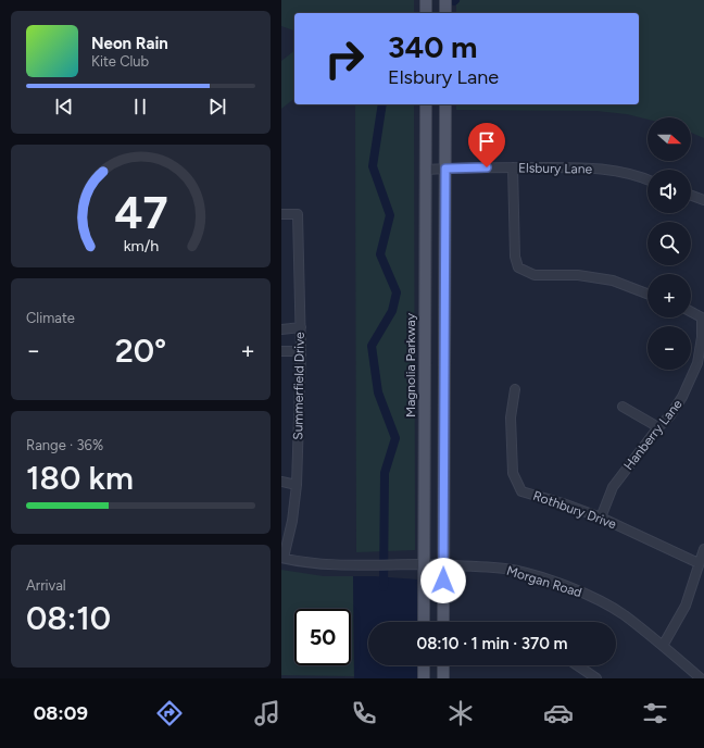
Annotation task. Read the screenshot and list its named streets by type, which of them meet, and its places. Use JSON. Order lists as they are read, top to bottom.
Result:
{
  "streets": {
    "main road": ["Magnolia Parkway"],
    "street": [
      "Elsbury Lane",
      "Summerfield Drive",
      "Hanberry Lane",
      "Rothbury Drive",
      "Morgan Road"
    ]
  },
  "crossings": [
    ["Elsbury Lane", "Magnolia Parkway"],
    ["Magnolia Parkway", "Morgan Road"],
    ["Summerfield Drive", "Morgan Road"],
    ["Hanberry Lane", "Rothbury Drive"]
  ],
  "north": "right",
  "page": {
    "turn": ["340 m", "Elsbury Lane"],
    "song": ["Neon Rain", "Kite Club"],
    "map_buttons": ["+", "−"],
    "tile": [
      "Climate",
      ["Range · 36%", "180 km"],
      ["Arrival", "08:10"]
    ],
    "heat": ["−", "20°", "+"],
    "limit": "50",
    "trip": "08:10 · 1 min · 370 m",
    "tabs": "08:09",
    "gauge": ["47", "km/h"]
  }
}
